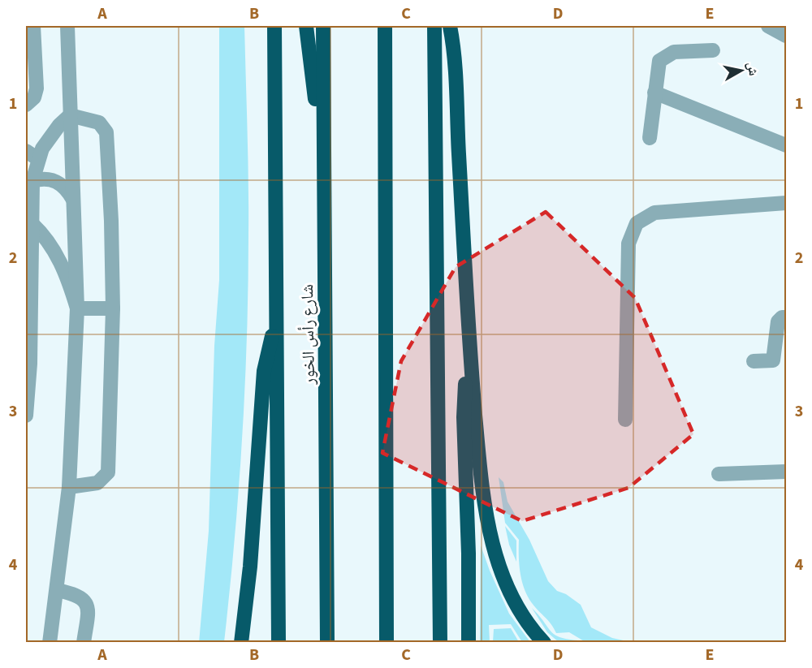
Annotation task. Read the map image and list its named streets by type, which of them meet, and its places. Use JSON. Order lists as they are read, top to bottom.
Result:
{
  "streets": {
    "highway": ["شارع رأس الخور"]
  },
  "north": "right",
  "grid": {
    "columns": [
      "A",
      "B",
      "C",
      "D",
      "E"
    ],
    "rows": [
      "1",
      "2",
      "3",
      "4"
    ]
  }
}
